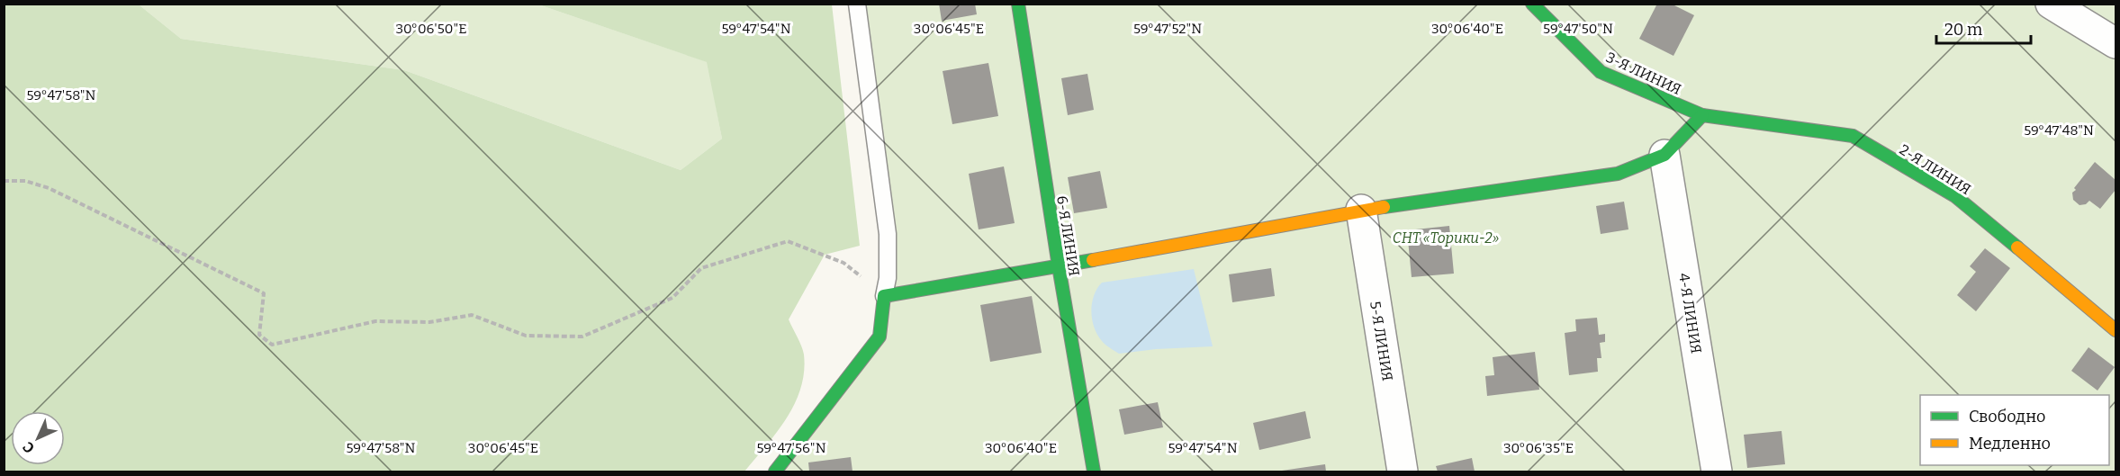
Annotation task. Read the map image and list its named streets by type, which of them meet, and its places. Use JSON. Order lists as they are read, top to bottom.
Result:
{
  "streets": {
    "street": [
      "3-Я ЛИНИЯ",
      "2-Я ЛИНИЯ",
      "6-Я ЛИНИЯ",
      "4-Я ЛИНИЯ",
      "5-Я ЛИНИЯ"
    ]
  },
  "crossings": [
    ["3-Я ЛИНИЯ", "2-Я ЛИНИЯ"]
  ],
  "parks": ["СНТ «Торики-2»"],
  "legend": ["Свободно", "Медленно"],
  "scale_bar": "20 m",
  "north": "bottom left",
  "coordinates": [
    "30°06'50\"E",
    "59°47'54\"N",
    "30°06'45\"E",
    "59°47'52\"N",
    "30°06'40\"E",
    "59°47'50\"N",
    "59°47'58\"N",
    "59°47'48\"N",
    "59°47'56\"N",
    "30°06'35\"E"
  ]
}
